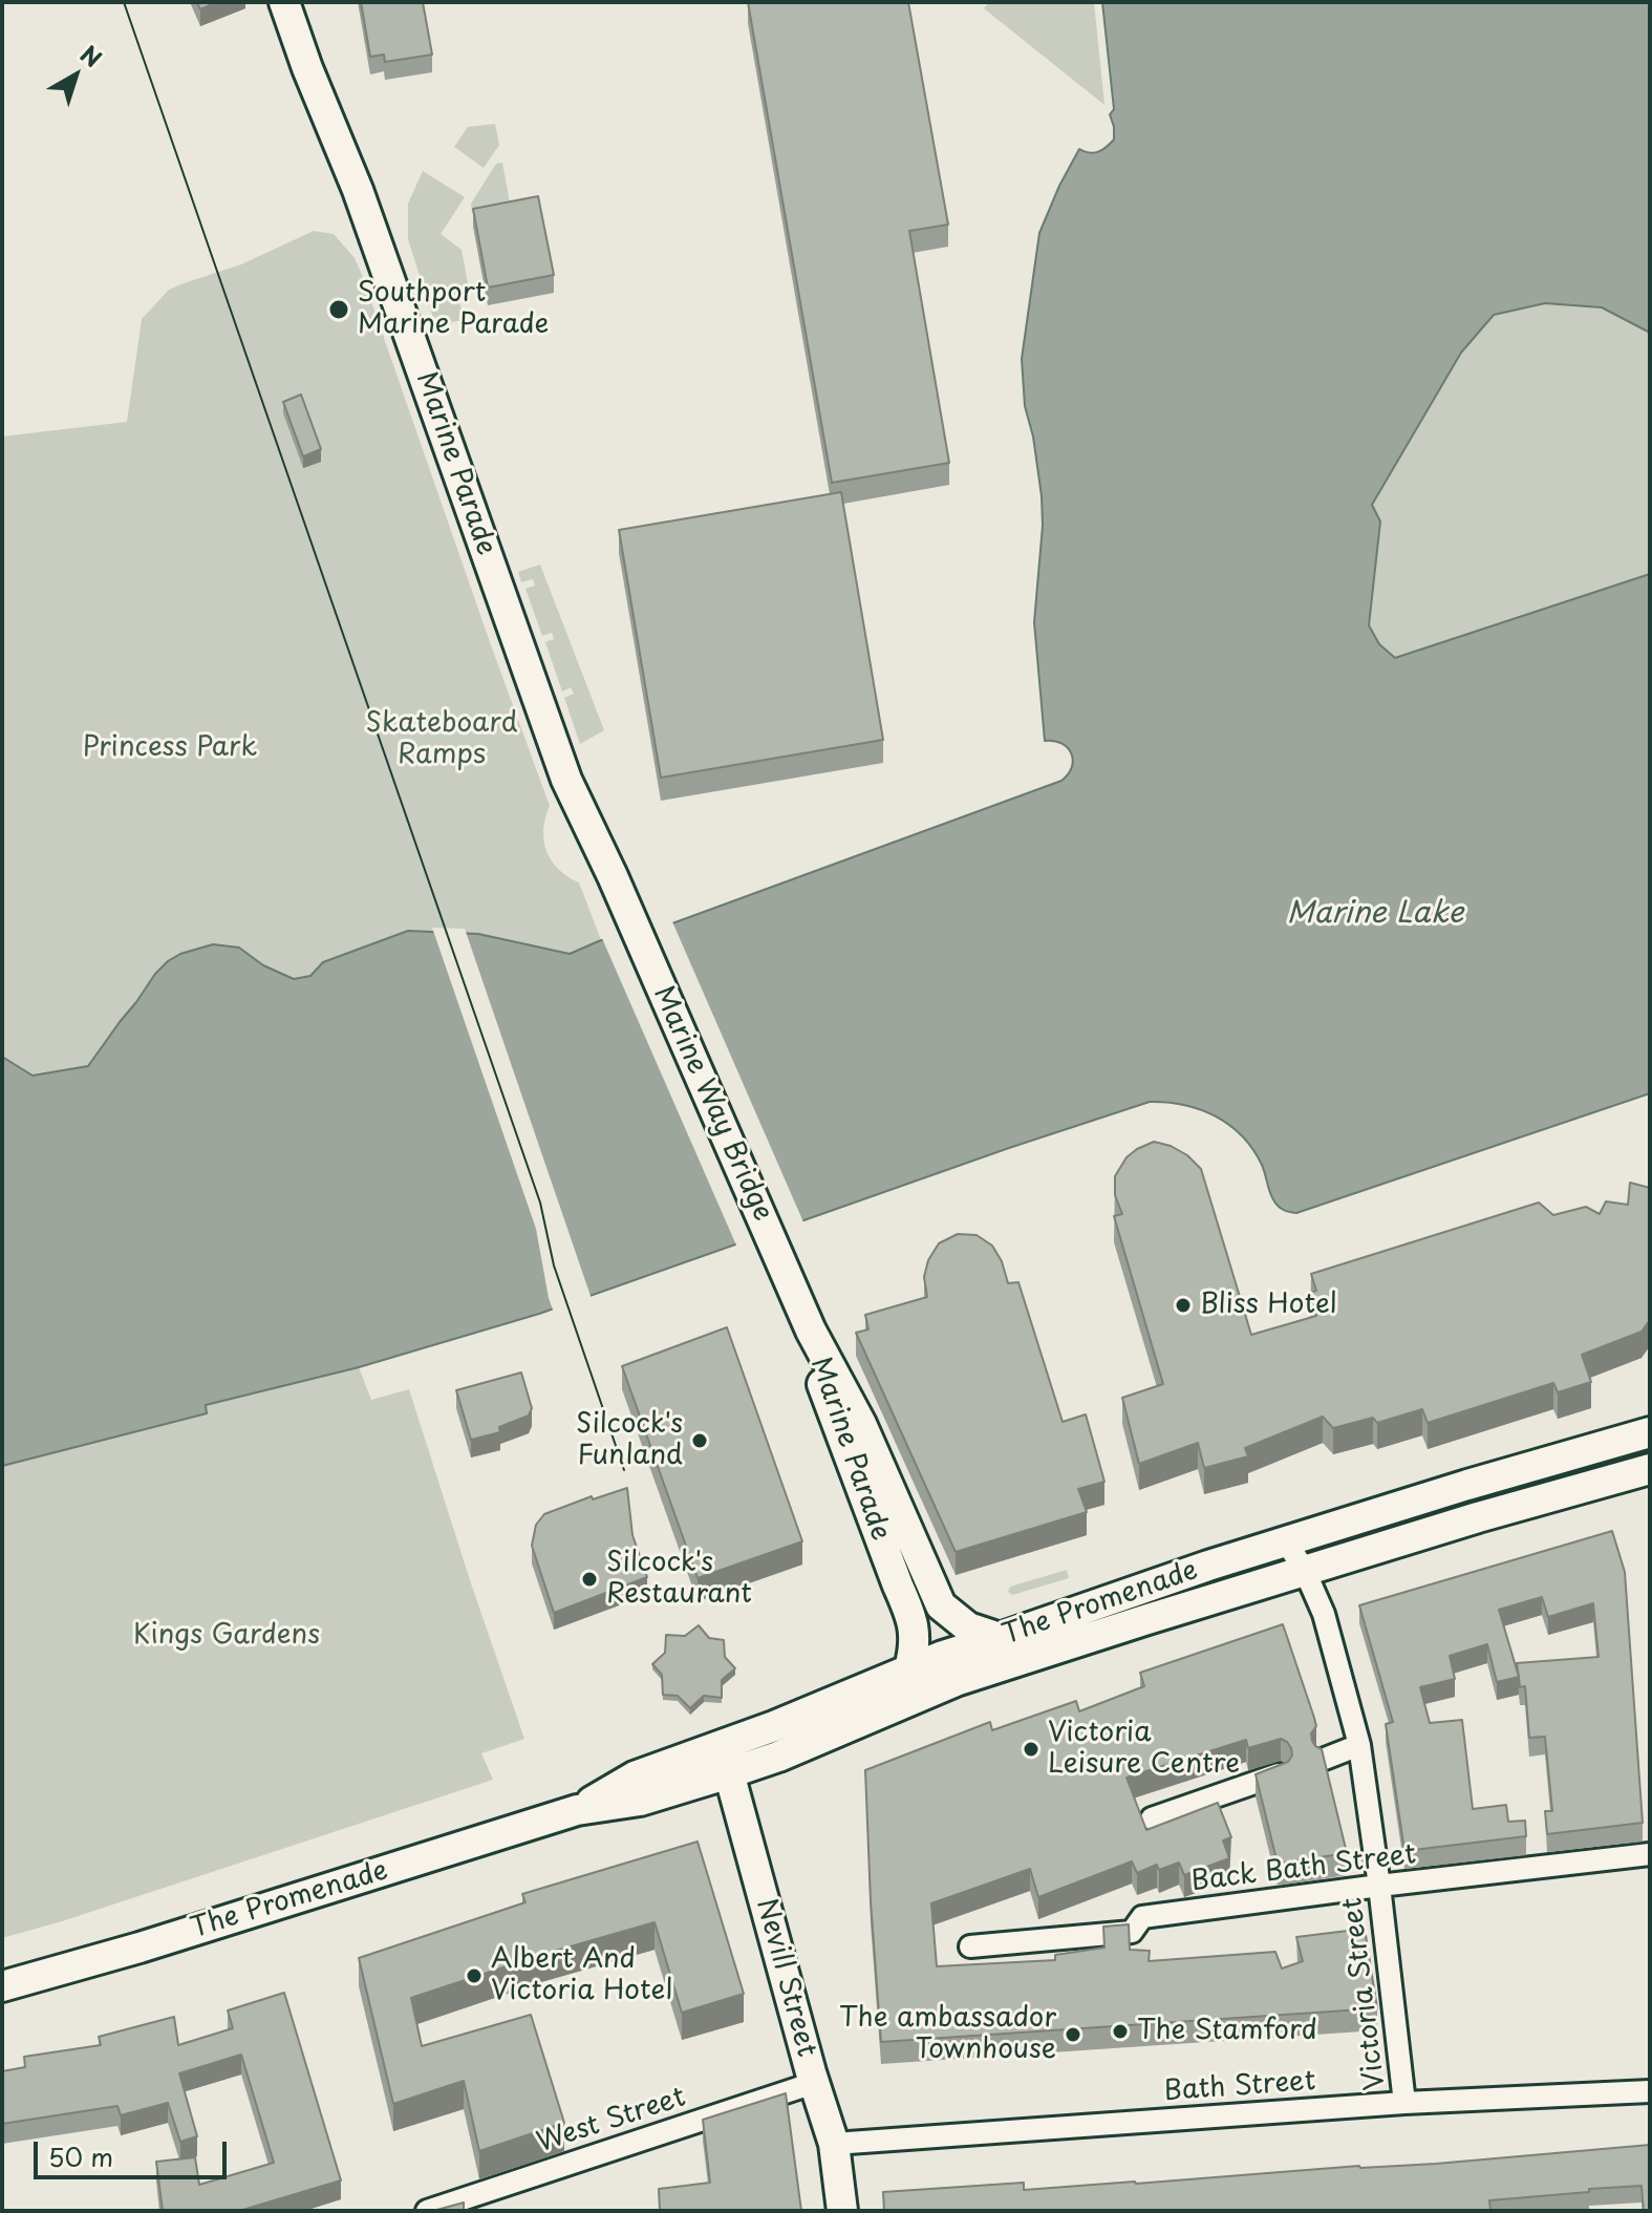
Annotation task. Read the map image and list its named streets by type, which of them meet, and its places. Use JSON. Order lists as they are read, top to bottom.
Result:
{
  "streets": {
    "street": [
      "Marine Parade",
      "Marine Way Bridge",
      "The Promenade",
      "Back Bath Street",
      "Nevill Street",
      "Victoria Street",
      "Bath Street",
      "West Street"
    ]
  },
  "crossings": [
    ["Marine Parade", "Marine Way Bridge"],
    ["Marine Parade", "The Promenade"],
    ["The Promenade", "Nevill Street"],
    ["The Promenade", "Victoria Street"],
    ["Back Bath Street", "Victoria Street"],
    ["Nevill Street", "Bath Street"],
    ["Nevill Street", "West Street"],
    ["Victoria Street", "Bath Street"]
  ],
  "water": ["Marine Lake"],
  "parks": ["Skateboard Ramps", "Princess Park", "Kings Gardens"],
  "places": [
    "Southport Marine Parade",
    "Bliss Hotel",
    "Silcock's Funland",
    "Silcock's Restaurant",
    "Victoria Leisure Centre",
    "Albert And Victoria Hotel",
    "The Stamford",
    "The ambassador Townhouse"
  ],
  "scale_bar": "50 m",
  "north": "top right"
}
